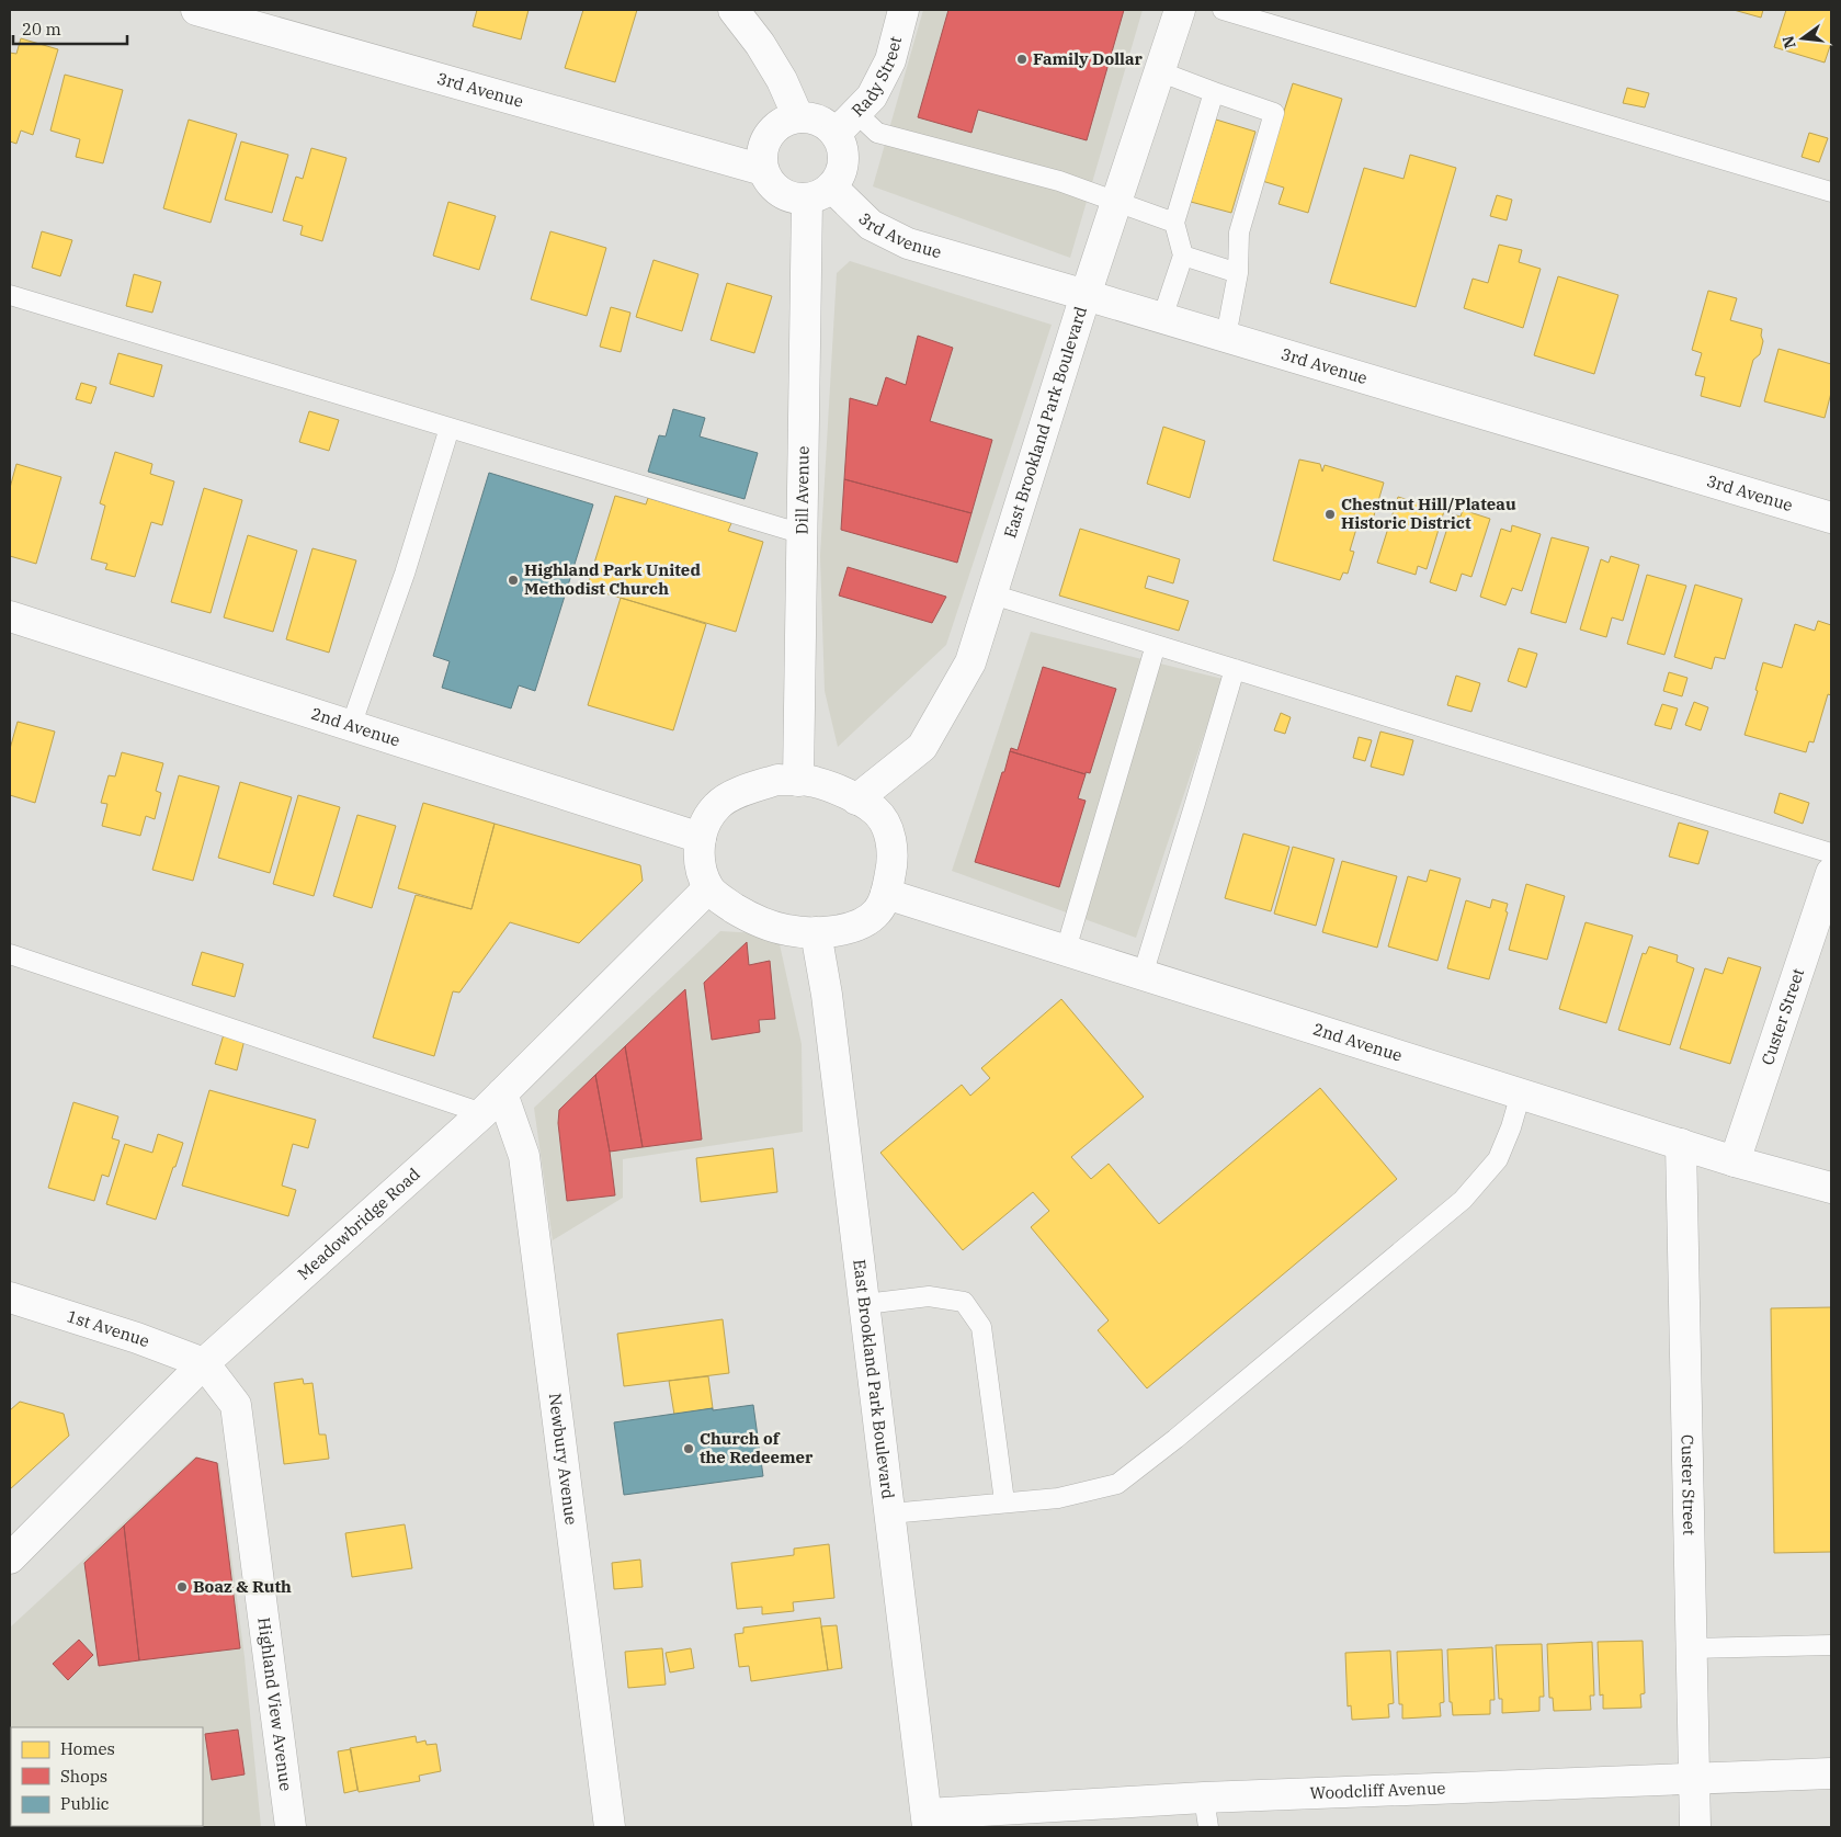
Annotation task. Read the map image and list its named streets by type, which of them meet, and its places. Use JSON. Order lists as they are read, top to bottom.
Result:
{
  "streets": {
    "street": [
      "Rady Street",
      "3rd Avenue",
      "East Brookland Park Boulevard",
      "Dill Avenue",
      "2nd Avenue",
      "Custer Street",
      "Meadowbridge Road",
      "1st Avenue",
      "Newbury Avenue",
      "Highland View Avenue",
      "Woodcliff Avenue"
    ]
  },
  "crossings": [
    ["Rady Street", "3rd Avenue"],
    ["Rady Street", "Dill Avenue"],
    ["3rd Avenue", "East Brookland Park Boulevard"],
    ["3rd Avenue", "Dill Avenue"],
    ["East Brookland Park Boulevard", "Dill Avenue"],
    ["East Brookland Park Boulevard", "2nd Avenue"],
    ["East Brookland Park Boulevard", "Meadowbridge Road"],
    ["East Brookland Park Boulevard", "Woodcliff Avenue"],
    ["Dill Avenue", "2nd Avenue"],
    ["Dill Avenue", "Meadowbridge Road"],
    ["2nd Avenue", "Custer Street"],
    ["2nd Avenue", "Meadowbridge Road"],
    ["Custer Street", "Woodcliff Avenue"],
    ["Meadowbridge Road", "1st Avenue"],
    ["Meadowbridge Road", "Newbury Avenue"],
    ["Meadowbridge Road", "Highland View Avenue"],
    ["1st Avenue", "Highland View Avenue"]
  ],
  "places": [
    "Family Dollar",
    "Chestnut Hill/Plateau Historic District",
    "Highland Park United Methodist Church",
    "Church of the Redeemer",
    "Boaz & Ruth"
  ],
  "legend": ["Homes", "Shops", "Public"],
  "scale_bar": "20 m",
  "north": "left"
}
